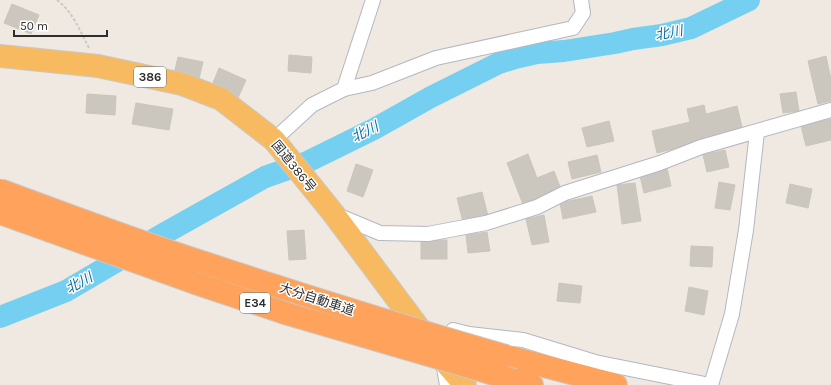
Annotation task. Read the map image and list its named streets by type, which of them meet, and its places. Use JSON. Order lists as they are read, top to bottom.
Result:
{
  "streets": {
    "highway": [
      "386",
      "国道386号",
      "大分自動車道",
      "E34"
    ]
  },
  "water": ["北川"],
  "scale_bar": "50 m"
}
